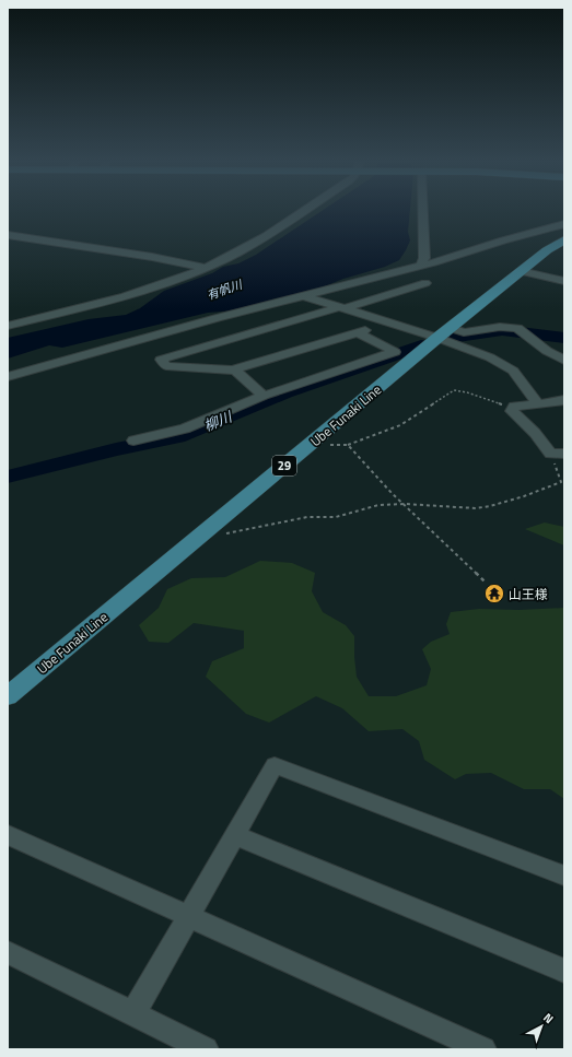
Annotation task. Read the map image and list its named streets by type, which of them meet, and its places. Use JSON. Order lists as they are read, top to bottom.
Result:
{
  "streets": {
    "main road": ["Ube Funaki Line", "29"]
  },
  "water": ["有帆川", "柳川"],
  "places": {
    "temple": ["山王様"]
  },
  "north": "top right"
}
